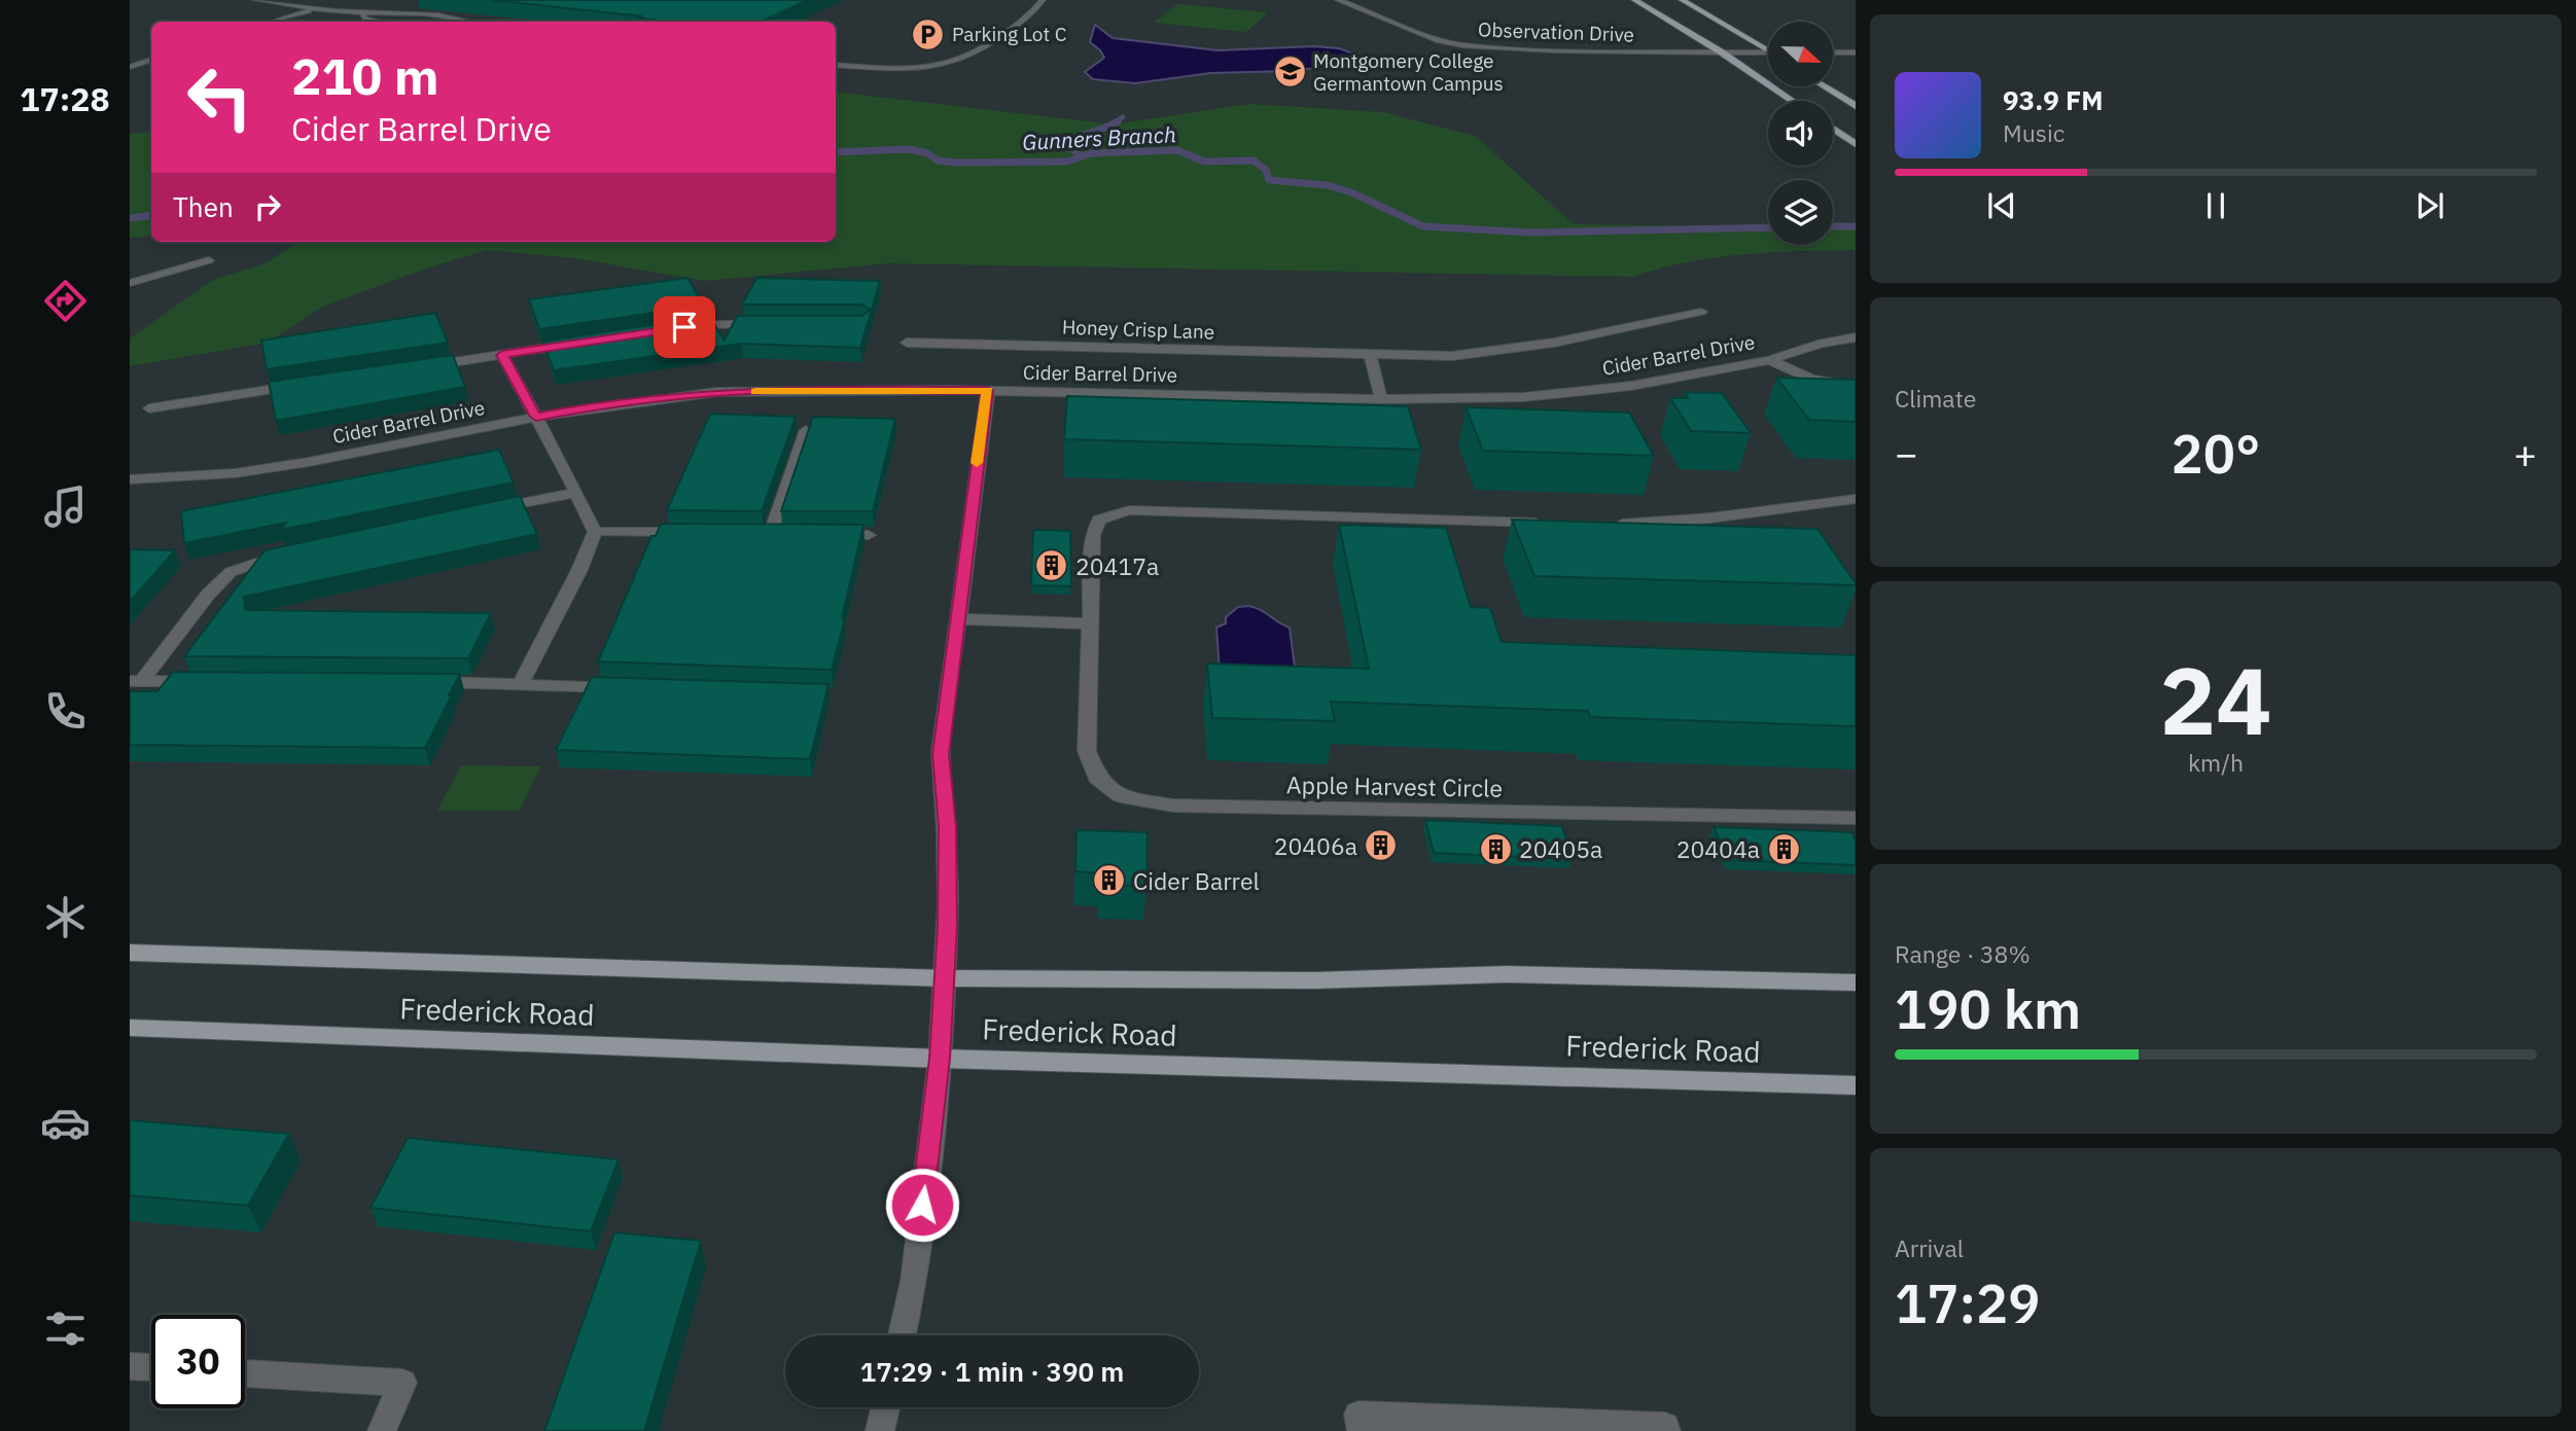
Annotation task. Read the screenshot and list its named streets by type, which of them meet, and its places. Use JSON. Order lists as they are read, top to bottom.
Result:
{
  "streets": {
    "main road": ["Frederick Road"],
    "street": [
      "Observation Drive",
      "Honey Crisp Lane",
      "Cider Barrel Drive",
      "Apple Harvest Circle"
    ]
  },
  "water": ["Gunners Branch"],
  "places": {
    "parking": ["Parking Lot C"],
    "school or university": ["Montgomery College Germantown Campus"],
    "building": [
      "20417a",
      "20406a",
      "20405a",
      "20404a",
      "Cider Barrel"
    ]
  },
  "north": "right",
  "page": {
    "tabs": "17:28",
    "turn": ["210 m", "Cider Barrel Drive"],
    "song": ["93.9 FM", "Music"],
    "then": "Then",
    "tile": [
      "Climate",
      ["24", "km/h"],
      ["Range · 38%", "190 km"],
      ["Arrival", "17:29"]
    ],
    "heat": ["−", "20°", "+"],
    "limit": "30",
    "trip": "17:29 · 1 min · 390 m"
  }
}
